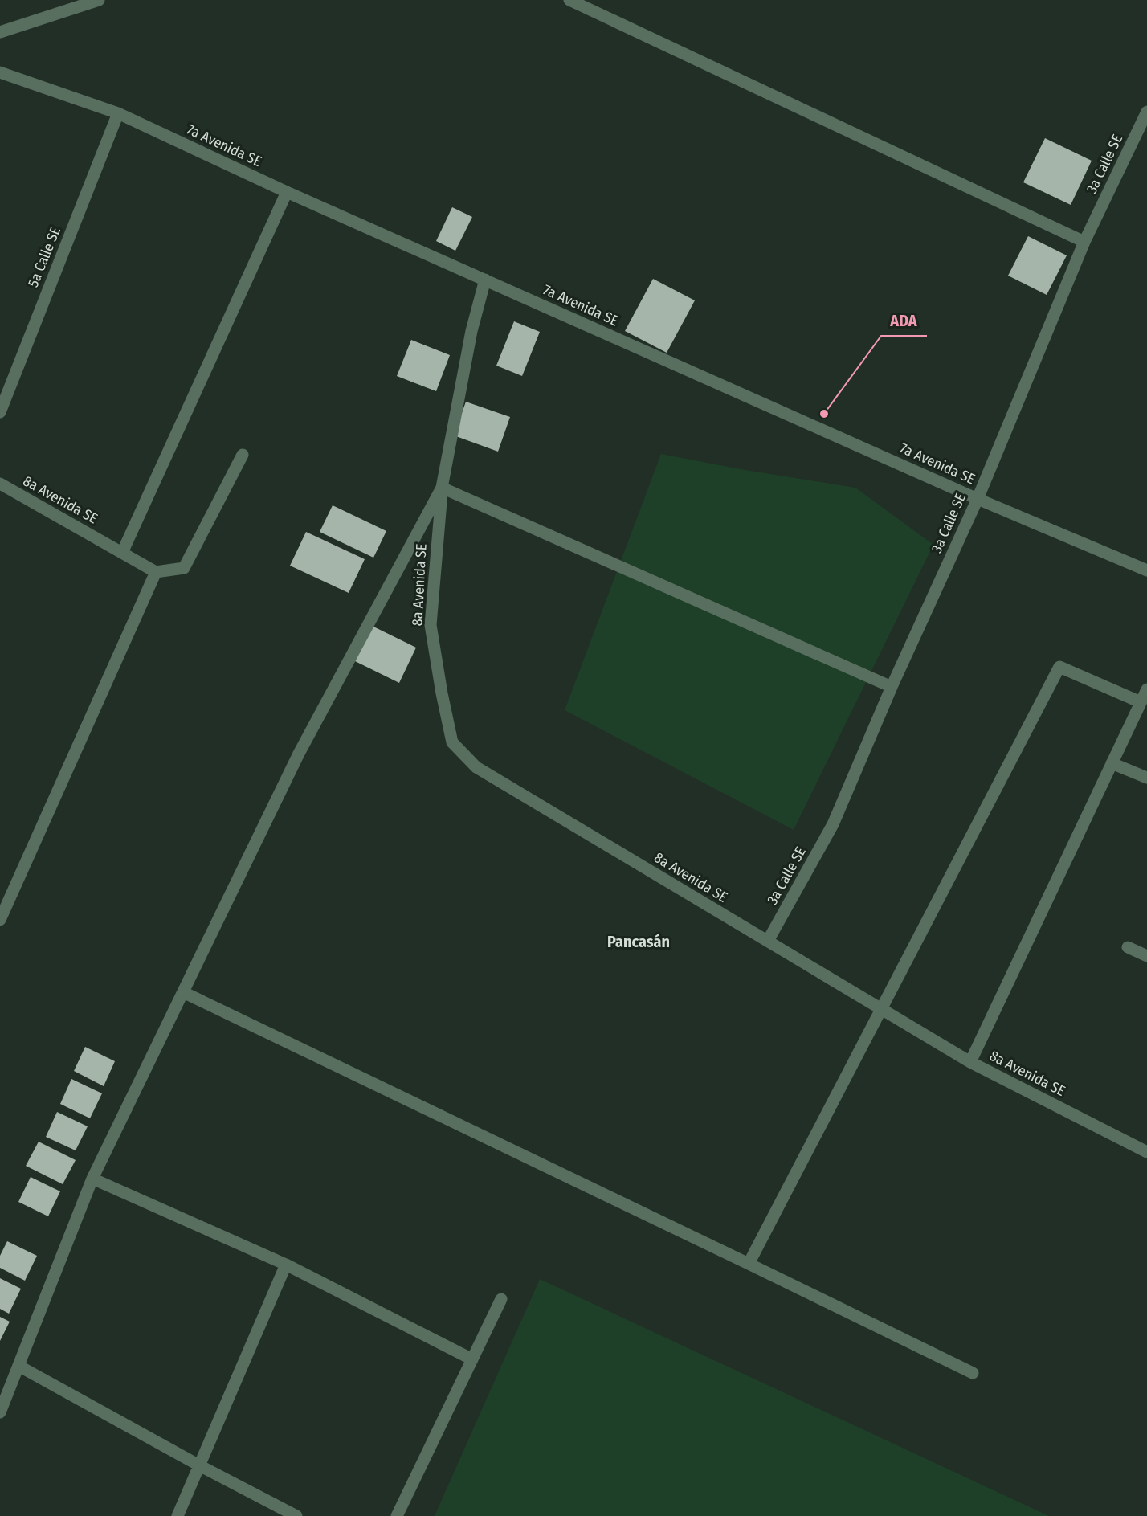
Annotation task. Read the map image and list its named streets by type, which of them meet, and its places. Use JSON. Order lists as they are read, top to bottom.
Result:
{
  "streets": {
    "street": [
      "7a Avenida SE",
      "3a Calle SE",
      "5a Calle SE",
      "8a Avenida SE"
    ]
  },
  "crossings": [
    ["7a Avenida SE", "3a Calle SE"],
    ["7a Avenida SE", "5a Calle SE"],
    ["3a Calle SE", "8a Avenida SE"]
  ],
  "districts": ["Pancasán"],
  "places": ["ADA"]
}
